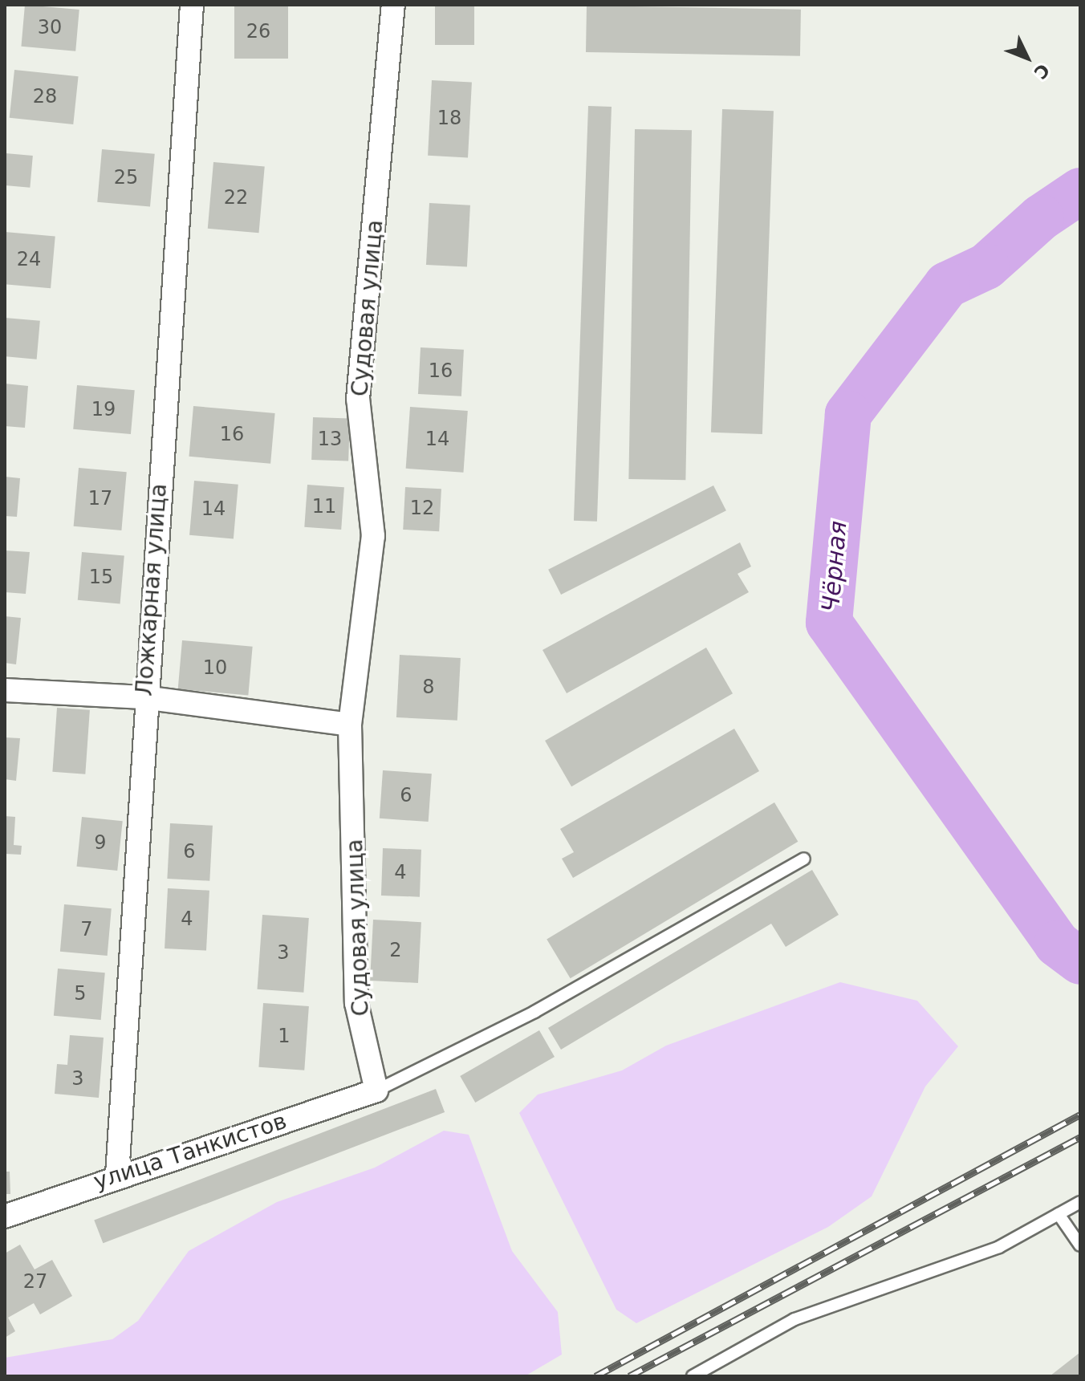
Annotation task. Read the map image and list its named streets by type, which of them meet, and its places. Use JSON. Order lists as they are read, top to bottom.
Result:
{
  "streets": {
    "street": ["Судовая улица", "Ложкарная улица", "улица Танкистов"]
  },
  "crossings": [
    ["Судовая улица", "улица Танкистов"],
    ["Ложкарная улица", "улица Танкистов"]
  ],
  "water": ["Чёрная"],
  "house_numbers": [
    "30",
    "26",
    "28",
    "18",
    "25",
    "22",
    "24",
    "16",
    "19",
    "16",
    "13",
    "14",
    "17",
    "11",
    "12",
    "14",
    "15",
    "10",
    "8",
    "6",
    "9",
    "6",
    "4",
    "4",
    "7",
    "2",
    "3",
    "5",
    "1",
    "3",
    "27"
  ],
  "north": "bottom right"
}
